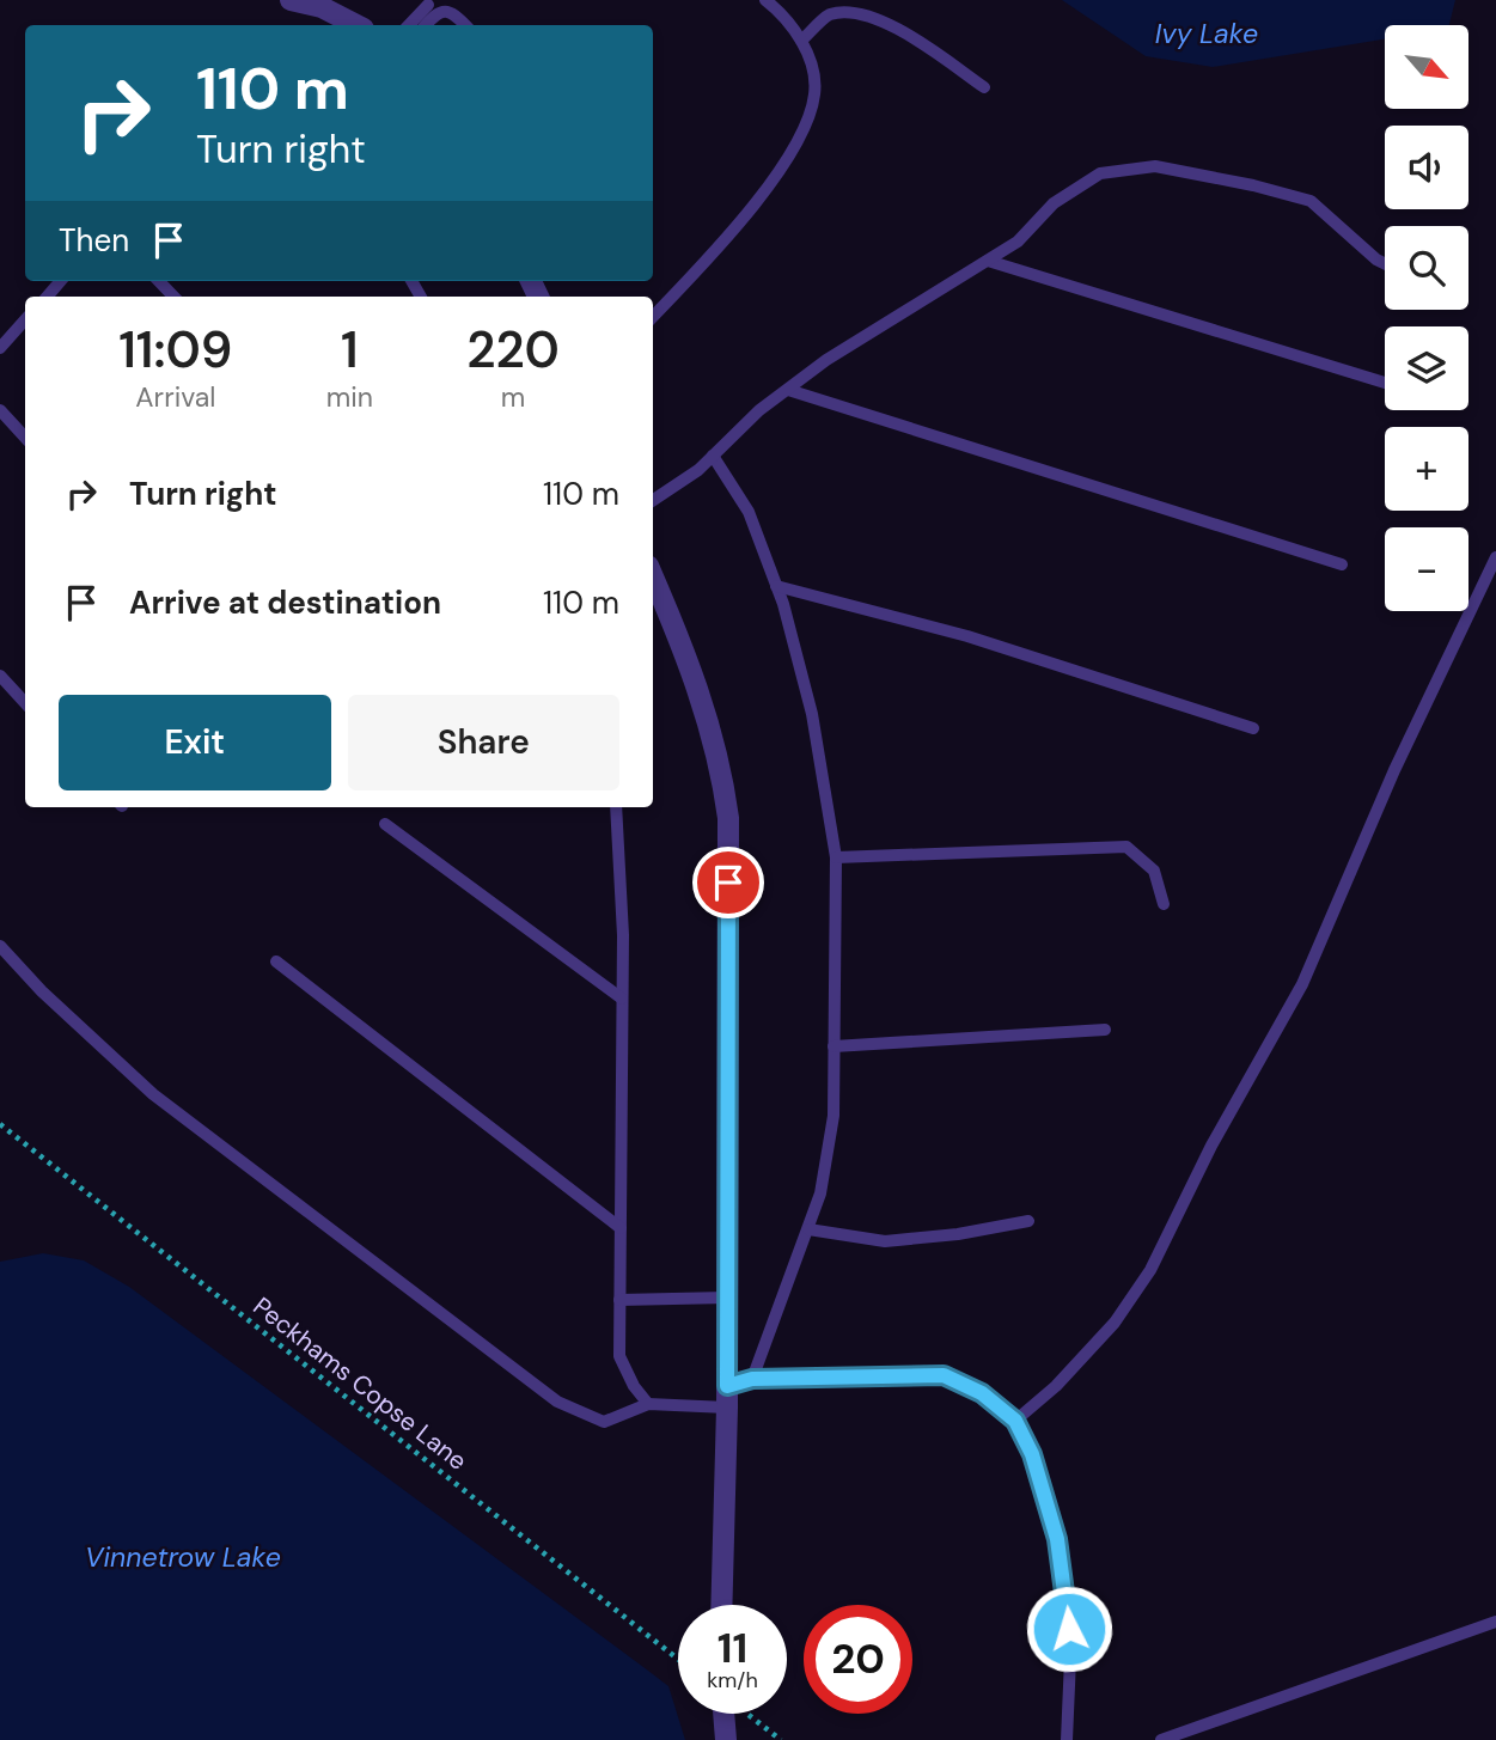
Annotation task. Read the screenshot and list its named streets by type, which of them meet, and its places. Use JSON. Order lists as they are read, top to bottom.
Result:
{
  "streets": {
    "path": ["Peckhams Copse Lane"]
  },
  "water": ["Ivy Lake", "Vinnetrow Lake"],
  "north": "bottom right",
  "page": {
    "map_buttons": ["+", "−"],
    "turn": ["110 m", "Turn right"],
    "then": "Then",
    "eta": [
      "11:09",
      "Arrival",
      "1",
      "min",
      "220",
      "m"
    ],
    "list": [
      {
        "name": "Turn right",
        "value": "110 m"
      },
      {
        "name": "Arrive at destination",
        "value": "110 m"
      }
    ],
    "buttons": ["Exit", "Share"],
    "speed": "11 km/h",
    "limit": "20"
  }
}
